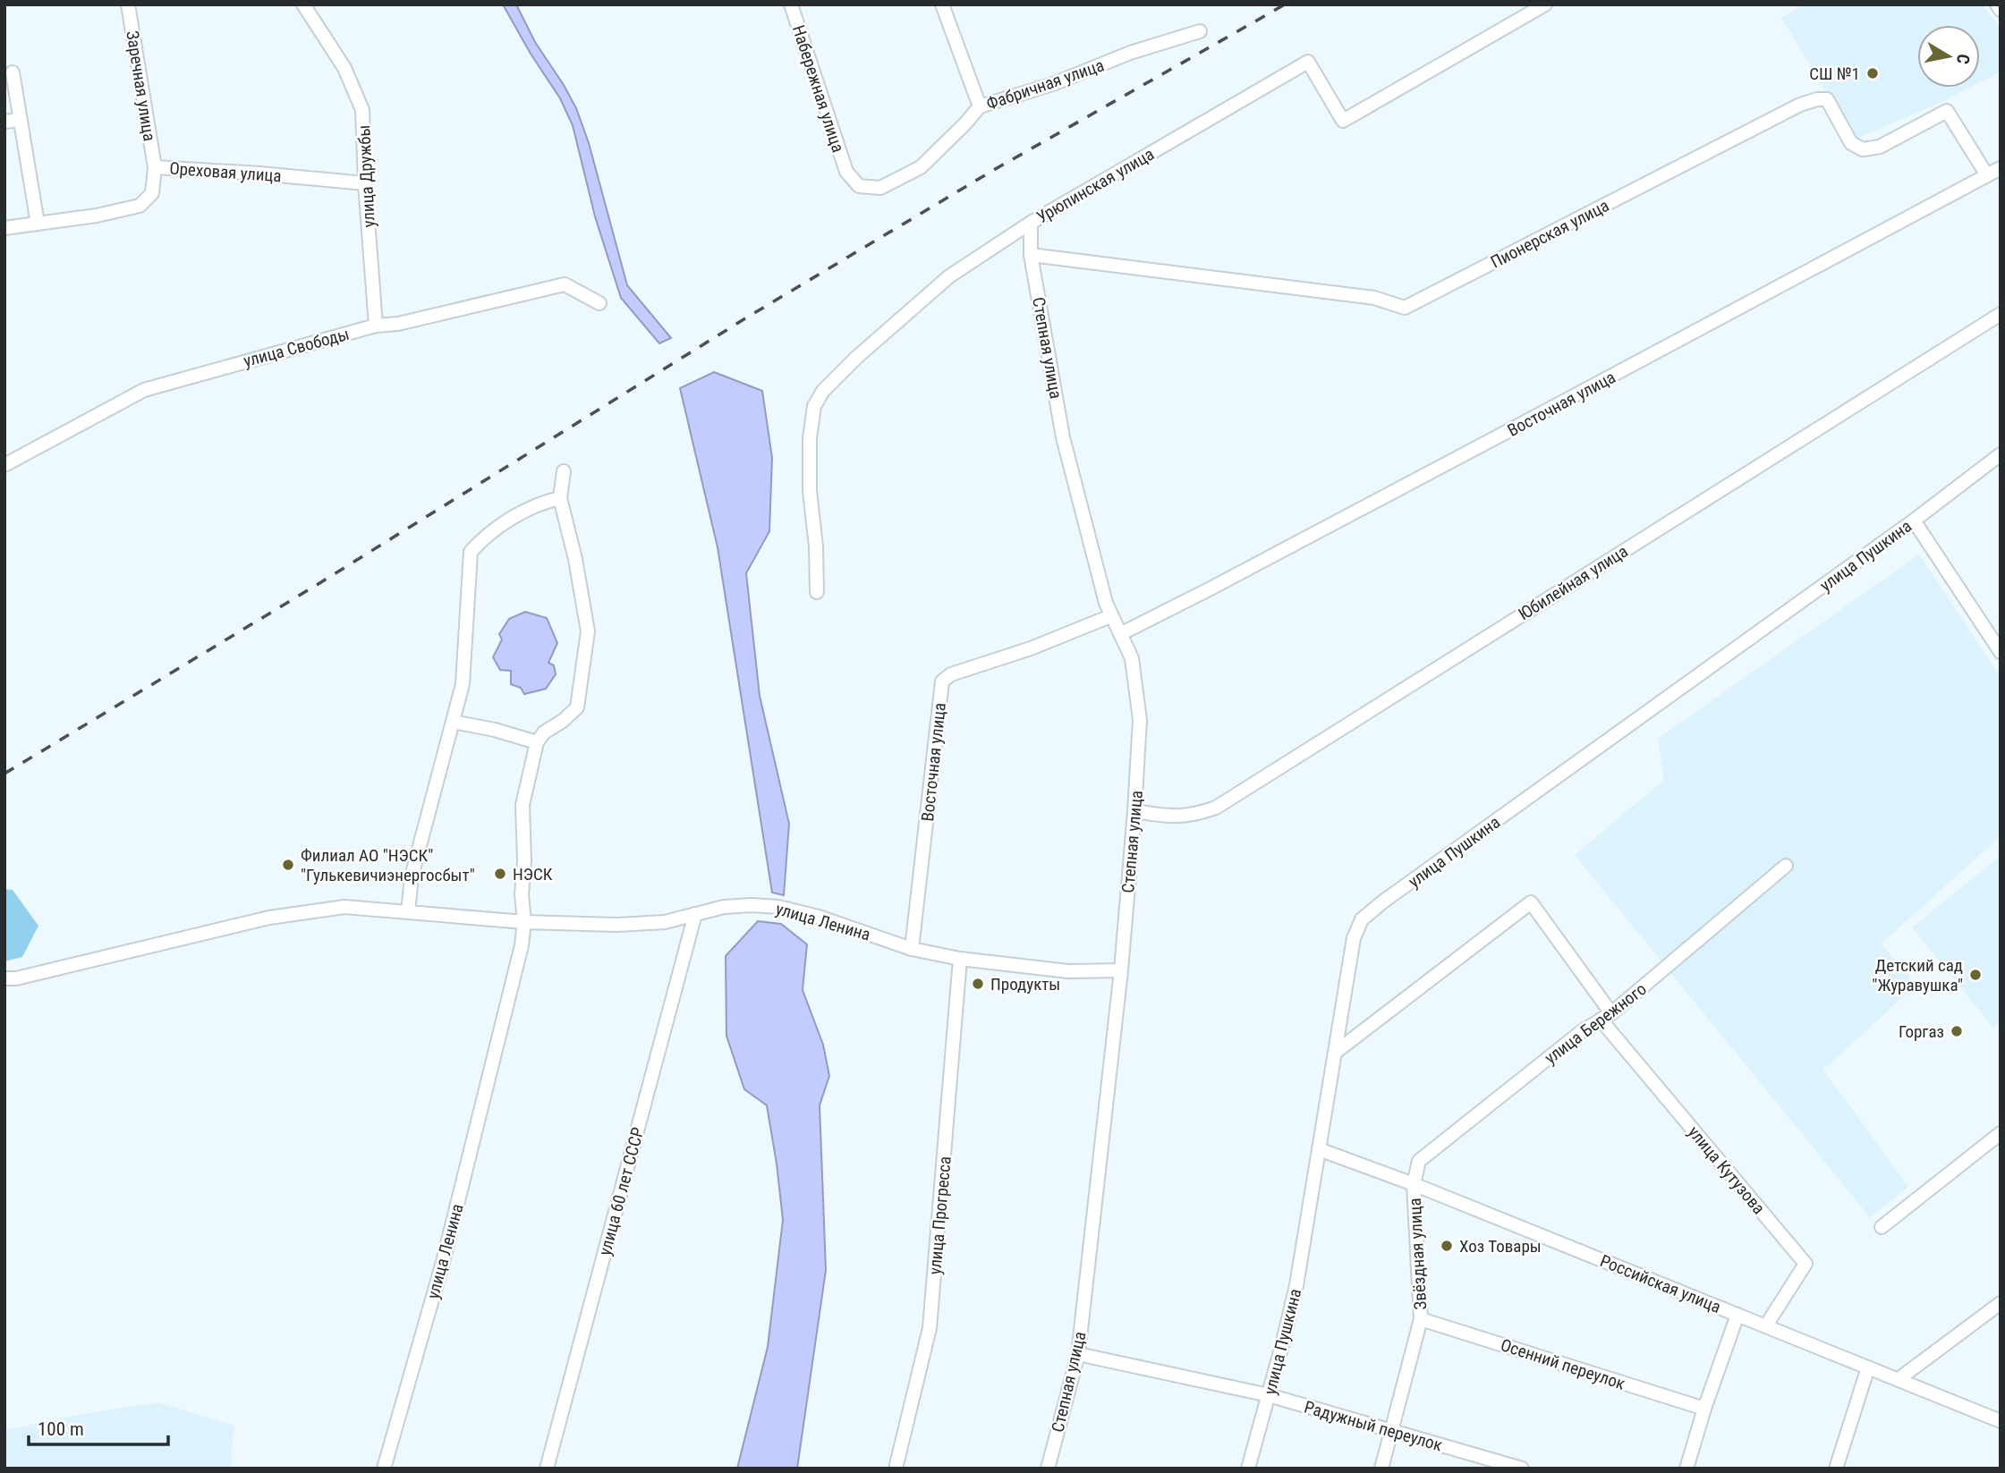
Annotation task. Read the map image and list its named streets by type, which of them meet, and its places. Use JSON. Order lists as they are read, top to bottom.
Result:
{
  "streets": {
    "street": [
      "Фабричная улица",
      "Заречная улица",
      "Набережная улица",
      "Ореховая улица",
      "улица Дружбы",
      "Урюпинская улица",
      "Пионерская улица",
      "улица Свободы",
      "Степная улица",
      "Восточная улица",
      "улица Пушкина",
      "Юбилейная улица",
      "улица Ленина",
      "улица Бережного",
      "улица Кутузова",
      "улица 60 лет СССР",
      "улица Прогресса",
      "Звёздная улица",
      "Российская улица",
      "Осенний переулок",
      "Радужный переулок"
    ]
  },
  "crossings": [
    ["Фабричная улица", "Набережная улица"],
    ["Заречная улица", "Ореховая улица"],
    ["Ореховая улица", "улица Дружбы"],
    ["улица Дружбы", "улица Свободы"],
    ["Урюпинская улица", "Степная улица"],
    ["Пионерская улица", "Степная улица"],
    ["Пионерская улица", "Восточная улица"],
    ["Степная улица", "Восточная улица"],
    ["Степная улица", "Юбилейная улица"],
    ["Степная улица", "улица Ленина"],
    ["Степная улица", "Радужный переулок"],
    ["Восточная улица", "улица Ленина"],
    ["улица Пушкина", "улица Кутузова"],
    ["улица Пушкина", "Российская улица"],
    ["улица Пушкина", "Радужный переулок"],
    ["улица Ленина", "улица 60 лет СССР"],
    ["улица Ленина", "улица Прогресса"],
    ["улица Бережного", "улица Кутузова"],
    ["улица Бережного", "Звёздная улица"],
    ["улица Бережного", "Российская улица"],
    ["улица Кутузова", "Российская улица"],
    ["Звёздная улица", "Российская улица"],
    ["Звёздная улица", "Осенний переулок"],
    ["Звёздная улица", "Радужный переулок"]
  ],
  "places": [
    "СШ №1",
    "Филиал АО \"НЭСК\" \"Гулькевичиэнергосбыт\"",
    "НЭСК",
    "Детский сад \"Журавушка\"",
    "Продукты",
    "Горгаз",
    "Хоз Товары"
  ],
  "scale_bar": "100 m",
  "north": "right"
}
